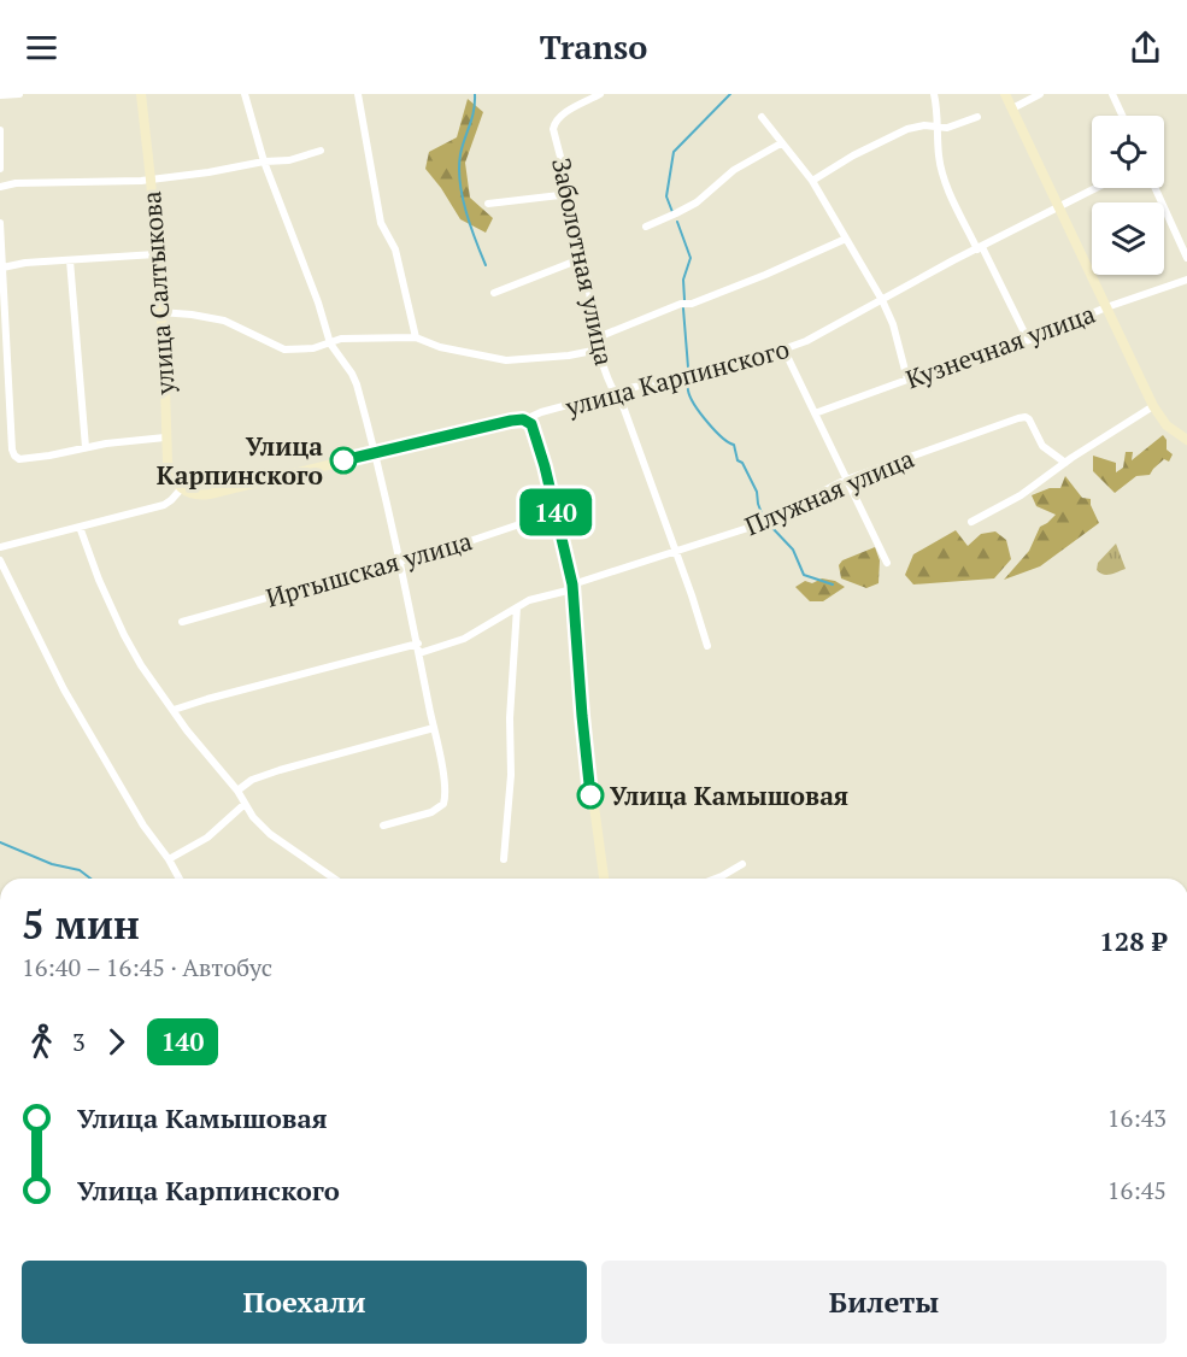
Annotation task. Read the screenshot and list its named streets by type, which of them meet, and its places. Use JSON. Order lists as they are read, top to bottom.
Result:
{
  "streets": {
    "main road": ["улица Салтыкова", "улица Карпинского"],
    "street": [
      "Заболотная улица",
      "Кузнечная улица",
      "Плужная улица",
      "Иртышская улица"
    ]
  },
  "crossings": [
    ["Заболотная улица", "улица Карпинского"],
    ["Заболотная улица", "Плужная улица"],
    ["улица Салтыкова", "улица Карпинского"]
  ],
  "places": ["Улица Карпинского", "Улица Камышовая"],
  "lines": ["bus line 140"],
  "page": {
    "header": "Transo",
    "on_map": "140",
    "heading": ["5 мин", "16:40 – 16:45 · Автобус", "128 ₽"],
    "legs": ["3", "140"],
    "list": [
      {
        "name": "Улица Камышовая",
        "value": "16:43"
      },
      {
        "name": "Улица Карпинского",
        "value": "16:45"
      }
    ],
    "buttons": ["Поехали", "Билеты"]
  }
}
